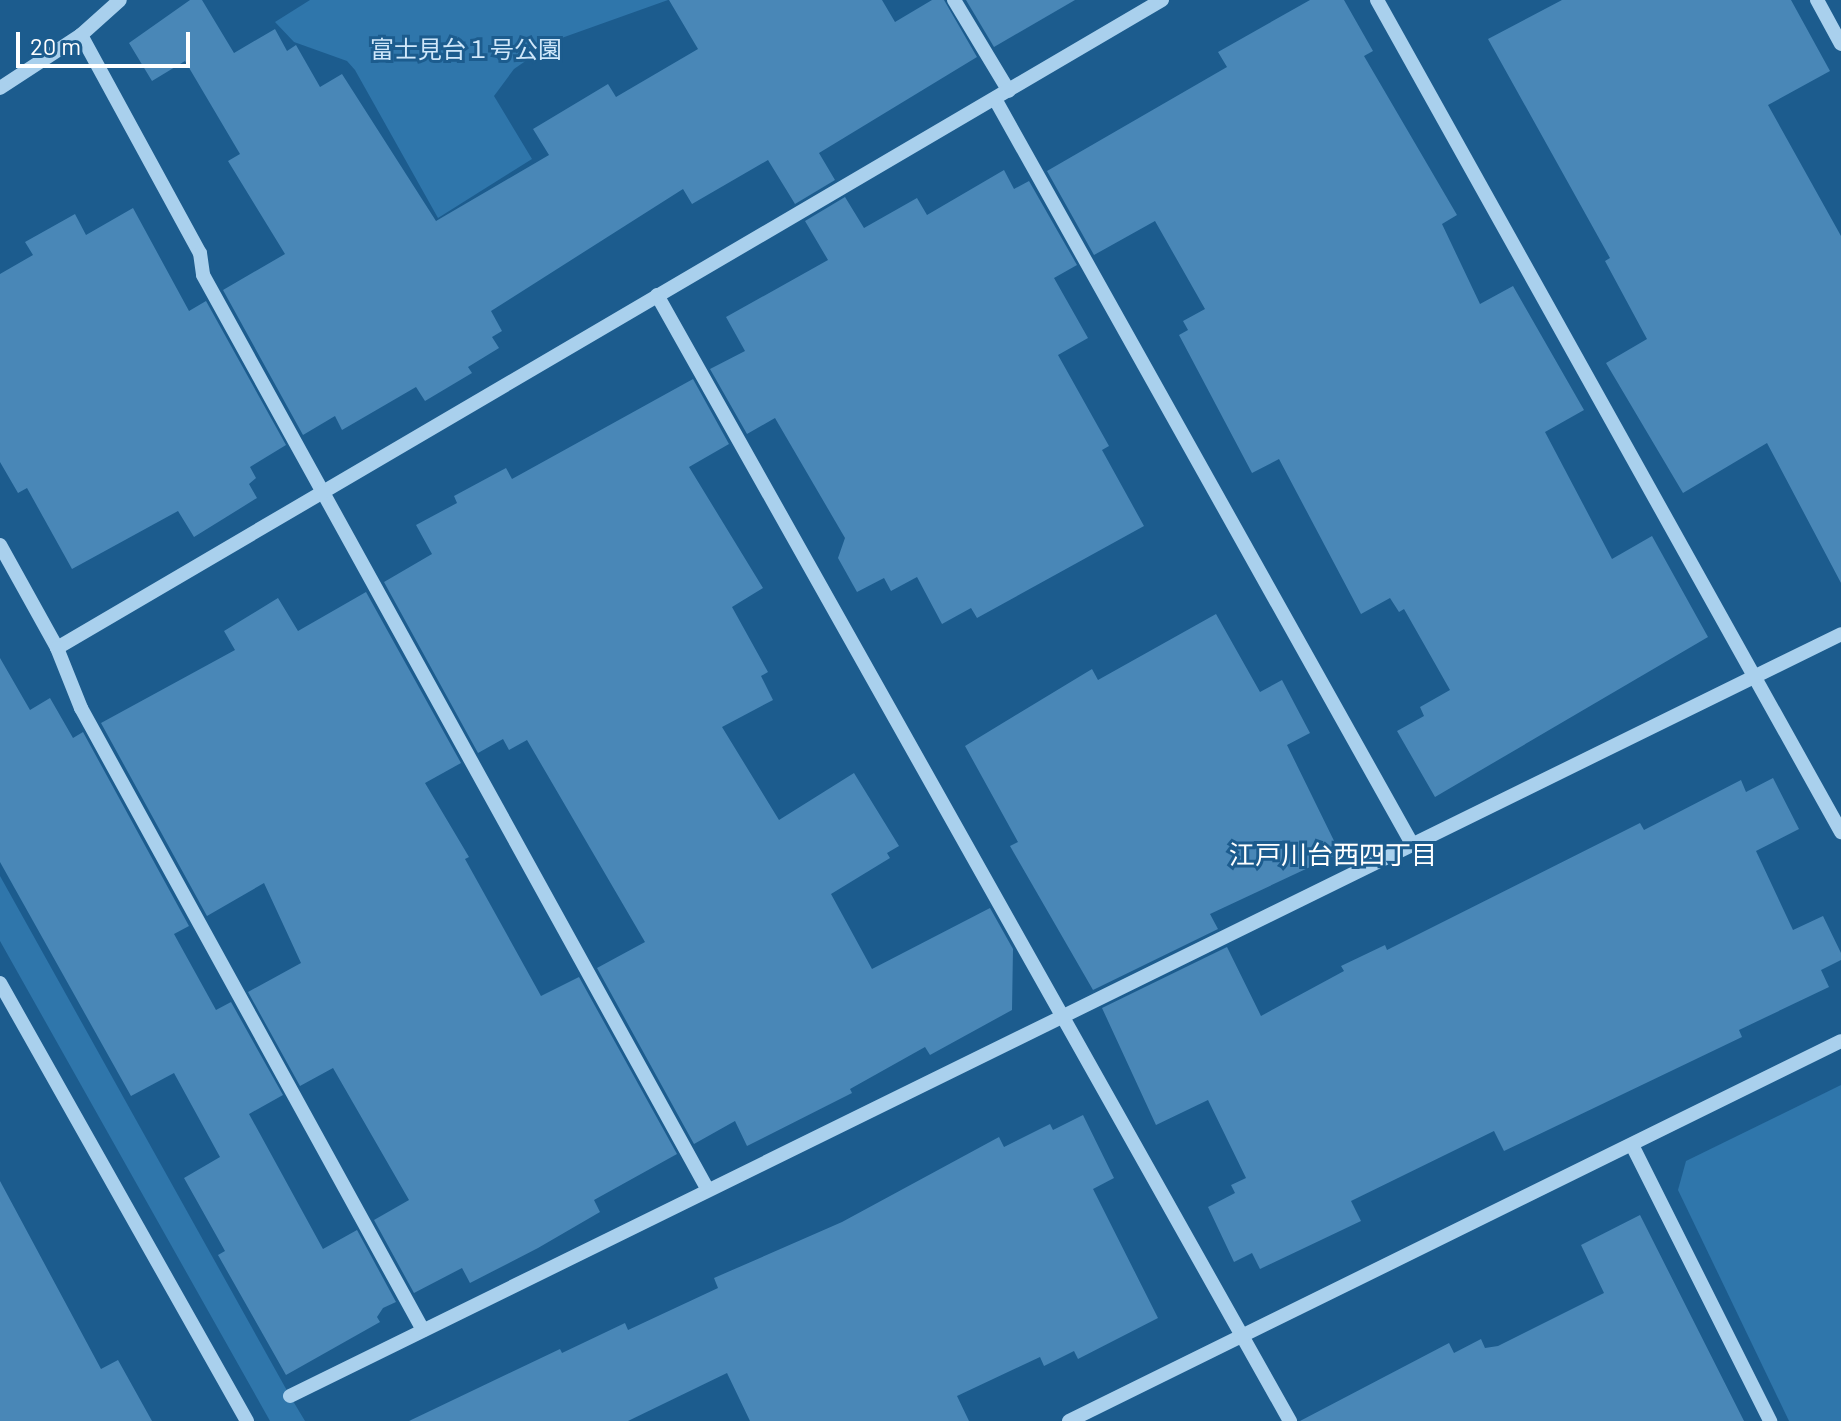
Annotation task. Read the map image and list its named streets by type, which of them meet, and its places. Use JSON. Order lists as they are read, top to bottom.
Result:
{
  "districts": ["江戸川台西四丁目"],
  "parks": ["富士見台１号公園"],
  "scale_bar": "20 m"
}
